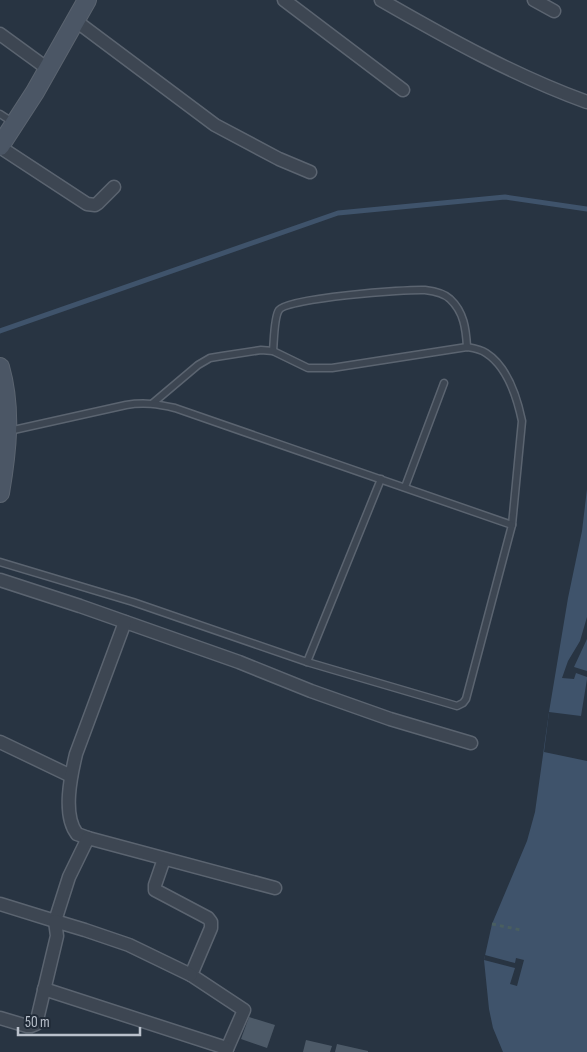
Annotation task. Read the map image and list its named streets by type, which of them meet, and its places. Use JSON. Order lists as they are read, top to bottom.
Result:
{
  "scale_bar": "50 m"
}
